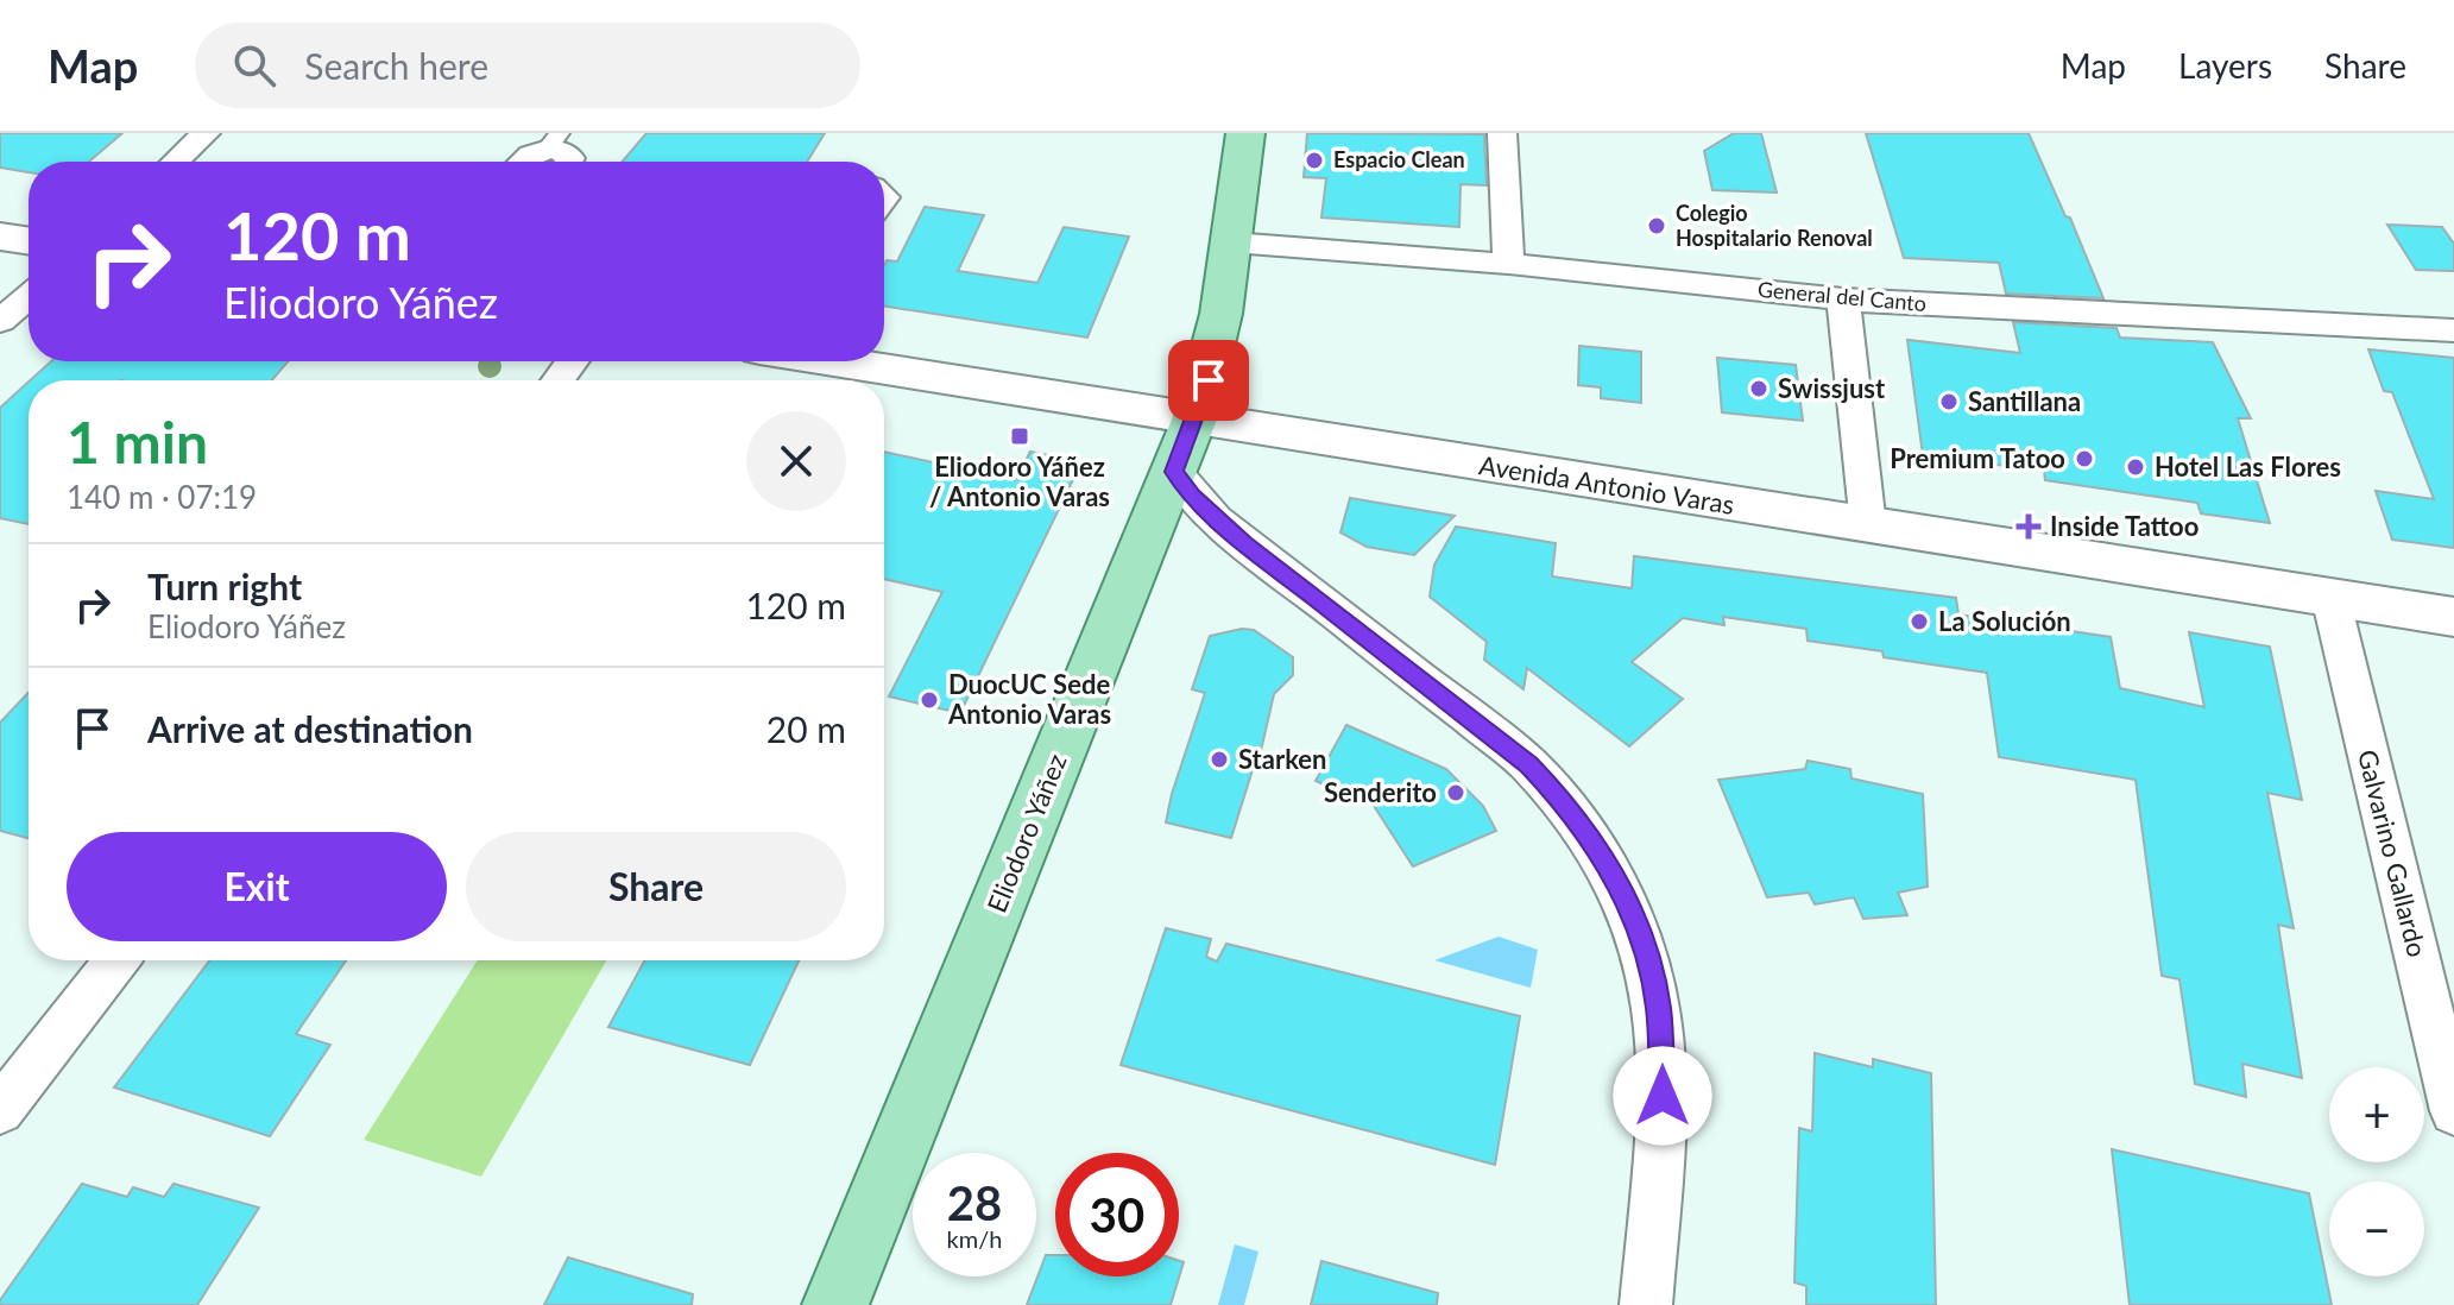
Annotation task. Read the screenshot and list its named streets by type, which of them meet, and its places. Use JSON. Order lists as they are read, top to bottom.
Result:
{
  "streets": {
    "main road": ["Avenida Antonio Varas", "Eliodoro Yáñez"],
    "street": ["General del Canto", "Galvarino Gallardo"]
  },
  "crossings": [
    ["General del Canto", "Eliodoro Yáñez"],
    ["Avenida Antonio Varas", "Eliodoro Yáñez"],
    ["Avenida Antonio Varas", "Galvarino Gallardo"]
  ],
  "places": {
    "other": [
      "Espacio Clean",
      "Colegio Hospitalario Renoval",
      "Swissjust",
      "Santillana",
      "Premium Tatoo",
      "Hotel Las Flores",
      "La Solución",
      "DuocUC Sede Antonio Varas",
      "Starken",
      "Senderito"
    ],
    "transit": ["Eliodoro Yáñez / Antonio Varas"],
    "health": ["Inside Tattoo"]
  },
  "page": {
    "header": "Map",
    "search": "Search here",
    "nav": ["Map", "Layers", "Share"],
    "turn": ["120 m", "Eliodoro Yáñez"],
    "heading": ["1 min", "140 m · 07:19"],
    "list": [
      {
        "name": "Turn right",
        "note": "Eliodoro Yáñez",
        "value": "120 m"
      },
      {
        "name": "Arrive at destination",
        "value": "20 m"
      }
    ],
    "buttons": ["Exit", "Share"],
    "map_buttons": ["+", "−"],
    "speed": "28 km/h",
    "limit": "30"
  }
}
